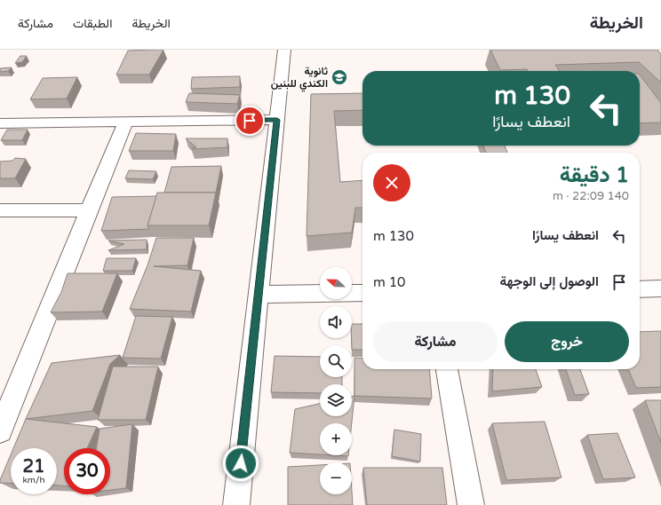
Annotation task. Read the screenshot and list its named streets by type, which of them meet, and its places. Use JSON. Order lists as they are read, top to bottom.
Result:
{
  "places": {
    "school or university": ["ثانوية الكندي للبنين"]
  },
  "north": "left",
  "page": {
    "header": "الخريطة",
    "nav": ["الخريطة", "الطبقات", "مشاركة"],
    "turn": ["130 m", "انعطف يسارًا"],
    "heading": ["1 دقيقة", "140 m · 22:09"],
    "list": [
      {
        "name": "انعطف يسارًا",
        "value": "130 m"
      },
      {
        "name": "الوصول إلى الوجهة",
        "value": "10 m"
      }
    ],
    "map_buttons": ["+", "−"],
    "buttons": ["خروج", "مشاركة"],
    "speed": "21 km/h",
    "limit": "30"
  }
}
